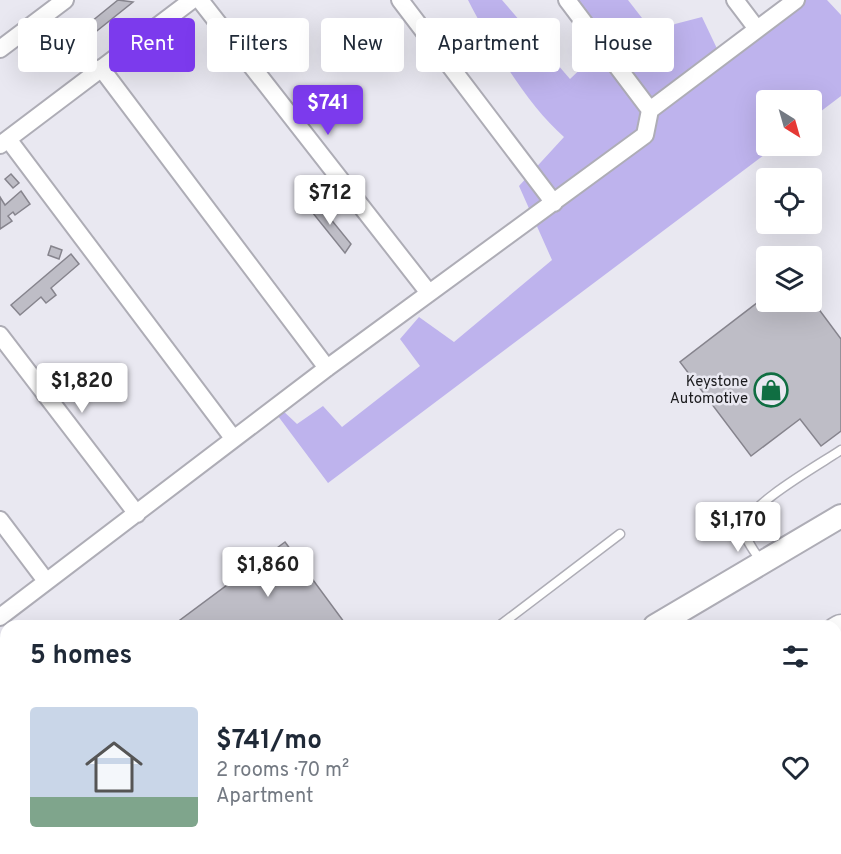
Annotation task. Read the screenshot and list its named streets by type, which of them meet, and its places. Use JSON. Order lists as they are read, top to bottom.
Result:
{
  "places": {
    "shop": ["Keystone Automotive"]
  },
  "north": "bottom right",
  "page": {
    "chip": [
      "Buy",
      "Rent",
      "Filters",
      "New",
      "Apartment",
      "House"
    ],
    "price": [
      "$741",
      "$712",
      "$1,820",
      "$1,170",
      "$1,860"
    ],
    "heading": "5 homes",
    "list": [
      {
        "name": "$741/mo",
        "note": "2 rooms · 70 m² · Apartment"
      }
    ]
  }
}
